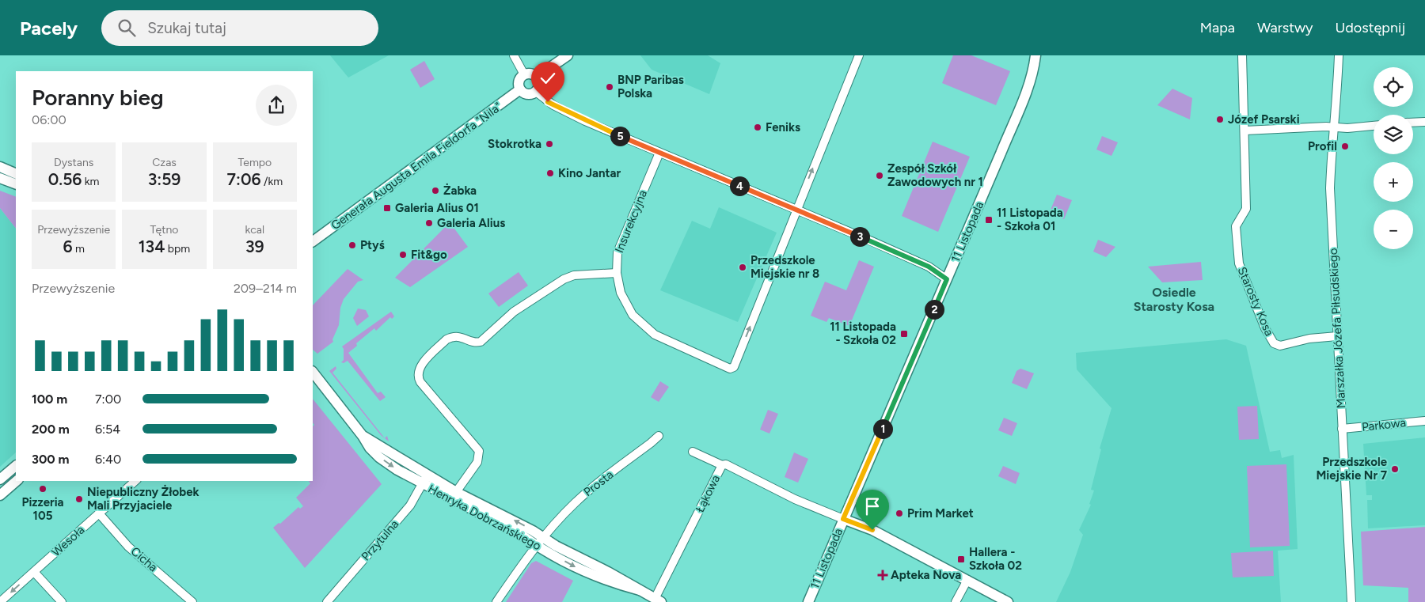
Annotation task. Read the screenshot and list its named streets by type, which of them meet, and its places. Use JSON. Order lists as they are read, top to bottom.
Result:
{
  "streets": {
    "street": [
      "Generała Augusta Emila Fieldorfa \"Nila\"",
      "Insurekcyjna",
      "11 Listopada",
      "Starosty Kosa",
      "Marszałka Józefa Piłsudskiego",
      "Parkowa",
      "Prosta",
      "Łąkowa",
      "Henryka Dobrzańskiego",
      "Przytulna",
      "Wesoła",
      "Cicha"
    ]
  },
  "crossings": [
    ["11 Listopada", "Łąkowa"],
    ["Starosty Kosa", "Marszałka Józefa Piłsudskiego"],
    ["Marszałka Józefa Piłsudskiego", "Parkowa"],
    ["Prosta", "Henryka Dobrzańskiego"],
    ["Łąkowa", "Henryka Dobrzańskiego"],
    ["Henryka Dobrzańskiego", "Przytulna"],
    ["Wesoła", "Cicha"]
  ],
  "districts": ["Osiedle Starosty Kosa"],
  "places": {
    "other": [
      "BNP Paribas Polska",
      "Józef Psarski",
      "Feniks",
      "Stokrotka",
      "Profil",
      "Kino Jantar",
      "Zespół Szkół Zawodowych nr 1",
      "Żabka",
      "Galeria Alius",
      "Ptyś",
      "Fit&go",
      "Przedszkole Miejskie nr 8",
      "Przedszkole Miejskie Nr 7",
      "Pizzeria 105",
      "Niepubliczny Żłobek Mali Przyjaciele",
      "Prim Market"
    ],
    "transit": [
      "Galeria Alius 01",
      "11 Listopada - Szkoła 01",
      "11 Listopada - Szkoła 02",
      "Hallera - Szkoła 02"
    ],
    "health": ["Apteka Nova"]
  },
  "page": {
    "header": "Pacely",
    "search": "Szukaj tutaj",
    "nav": ["Mapa", "Warstwy", "Udostępnij"],
    "map_buttons": ["+", "−"],
    "heading": ["Poranny bieg", "06:00"],
    "pins": [
      "5",
      "4",
      "3",
      "2",
      "1"
    ],
    "stats": [
      ["Dystans", "0.56 km"],
      ["Czas", "3:59"],
      ["Tempo", "7:06 /km"],
      ["Przewyższenie", "6 m"],
      ["Tętno", "134 bpm"],
      ["kcal", "39"]
    ],
    "chart": ["Przewyższenie", "209–214 m"],
    "list": [
      {
        "name": "100 m",
        "note": "7:00"
      },
      {
        "name": "200 m",
        "note": "6:54"
      },
      {
        "name": "300 m",
        "note": "6:40"
      }
    ]
  }
}
